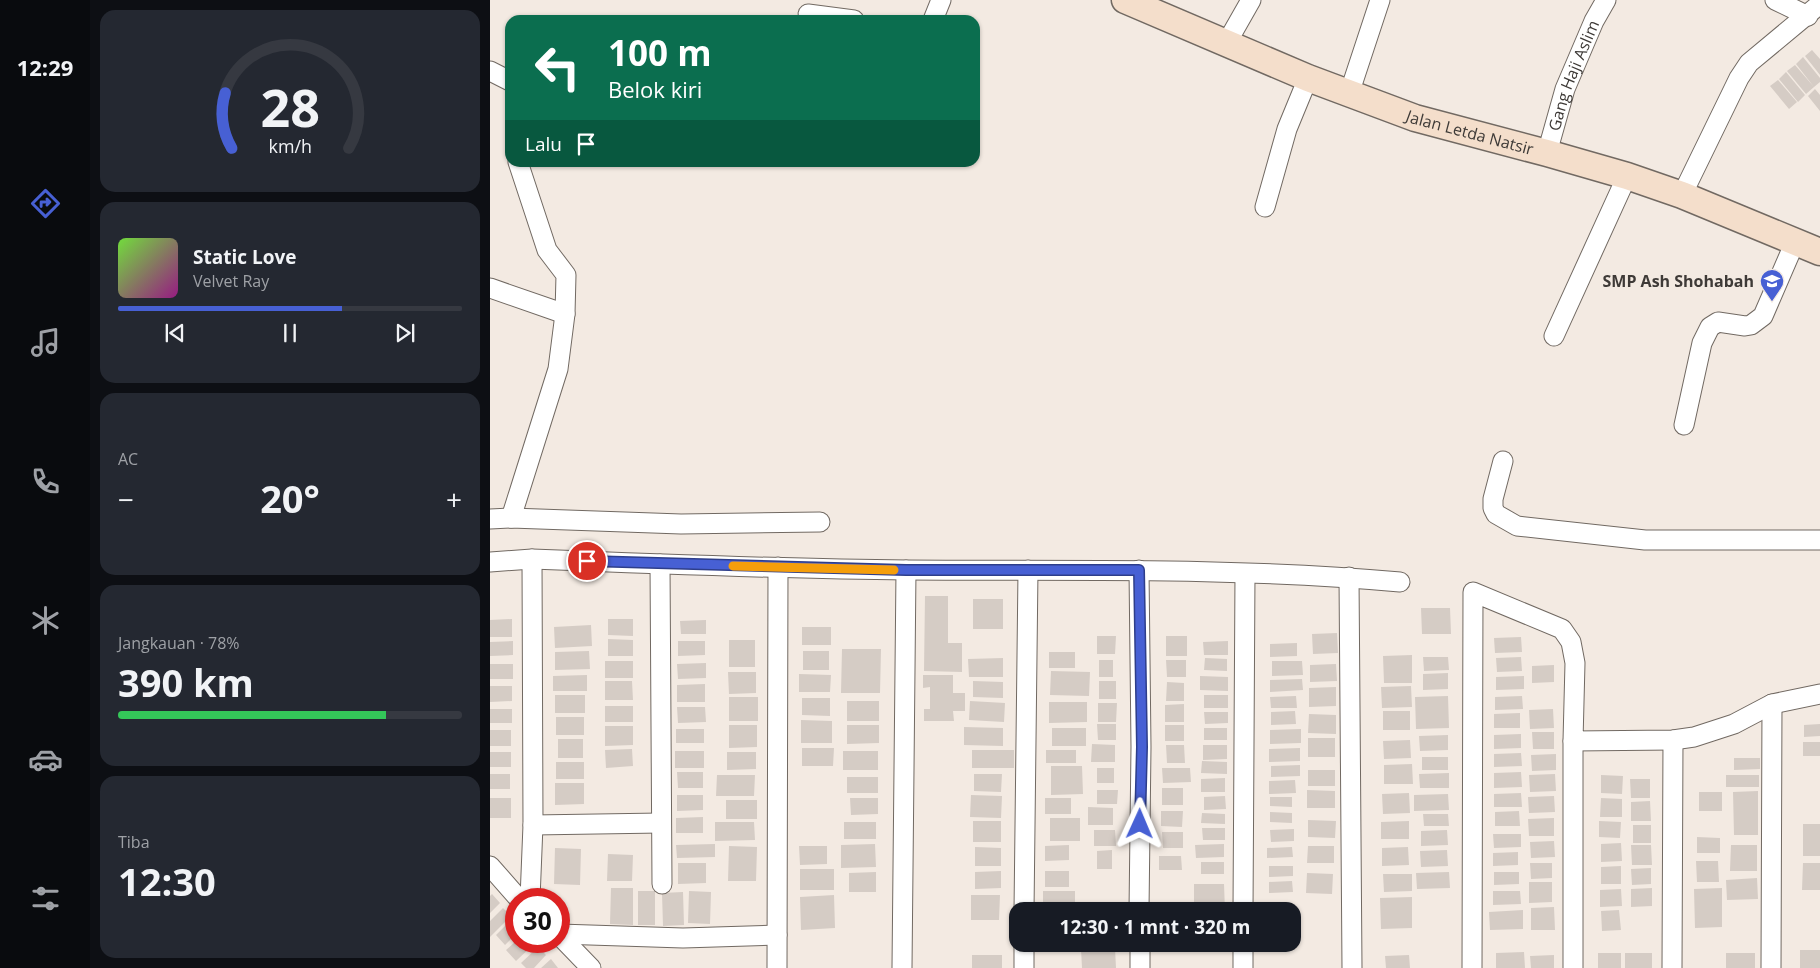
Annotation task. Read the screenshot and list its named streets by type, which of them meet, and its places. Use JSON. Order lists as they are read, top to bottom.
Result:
{
  "streets": {
    "main road": ["Jalan Letda Natsir"],
    "street": ["Gang Haji Aslim"]
  },
  "crossings": [
    ["Gang Haji Aslim", "Jalan Letda Natsir"]
  ],
  "places": {
    "school or university": ["SMP Ash Shohabah"]
  },
  "page": {
    "tabs": "12:29",
    "turn": ["100 m", "Belok kiri"],
    "then": "Lalu",
    "song": ["Static Love", "Velvet Ray"],
    "tile": [
      "AC",
      ["Jangkauan · 78%", "390 km"],
      ["Tiba", "12:30"]
    ],
    "heat": ["−", "20°", "+"],
    "limit": "30",
    "trip": "12:30 · 1 mnt · 320 m",
    "gauge": ["28", "km/h"]
  }
}
